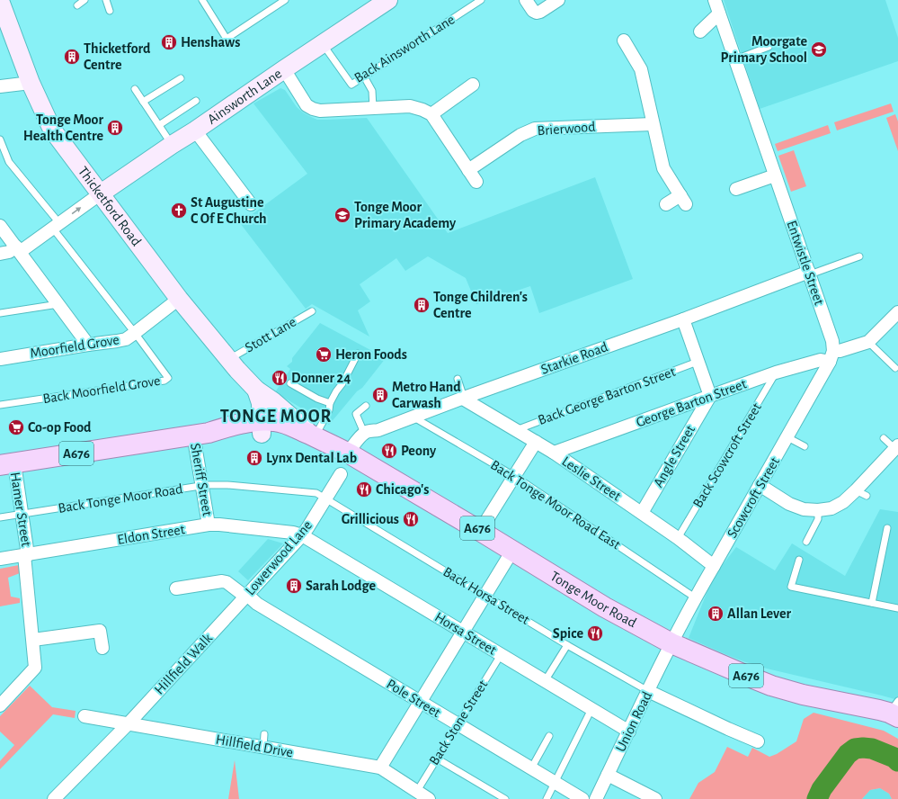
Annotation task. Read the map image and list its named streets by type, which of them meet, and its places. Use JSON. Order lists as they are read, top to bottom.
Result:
{
  "streets": {
    "main road": [
      "Ainsworth Lane",
      "Thicketford Road",
      "A676",
      "Tonge Moor Road"
    ],
    "street": [
      "Brierwood",
      "Entwistle Street",
      "Moorfield Grove",
      "Starkie Road",
      "George Barton Street",
      "Angle Street",
      "Leslie Street",
      "Sheriff Street",
      "Scowcroft Street",
      "Hamer Street",
      "Eldon Street",
      "Lowerwood Lane",
      "Horsa Street",
      "Hillfield Walk",
      "Pole Street",
      "Union Road",
      "Hillfield Drive"
    ],
    "lane": [
      "Back Ainsworth Lane",
      "Stott Lane",
      "Back Moorfield Grove",
      "Back George Barton Street",
      "Back Scowcroft Street",
      "Back Tonge Moor Road",
      "Back Tonge Moor Road East",
      "Back Horsa Street",
      "Back Stone Street"
    ]
  },
  "crossings": [
    ["Back Ainsworth Lane", "Ainsworth Lane"],
    ["Ainsworth Lane", "Thicketford Road"],
    ["Thicketford Road", "Stott Lane"],
    ["Thicketford Road", "Moorfield Grove"],
    ["Thicketford Road", "Tonge Moor Road"],
    ["Entwistle Street", "Starkie Road"],
    ["Entwistle Street", "George Barton Street"],
    ["Entwistle Street", "Scowcroft Street"],
    ["Moorfield Grove", "Back Moorfield Grove"],
    ["Starkie Road", "Leslie Street"],
    ["Starkie Road", "Back Tonge Moor Road East"],
    ["Back George Barton Street", "Leslie Street"],
    ["George Barton Street", "Back Scowcroft Street"],
    ["George Barton Street", "Angle Street"],
    ["George Barton Street", "Leslie Street"],
    ["George Barton Street", "Scowcroft Street"],
    ["Back Scowcroft Street", "Leslie Street"],
    ["Angle Street", "Leslie Street"],
    ["Leslie Street", "Scowcroft Street"],
    ["Sheriff Street", "Back Tonge Moor Road"],
    ["Sheriff Street", "Eldon Street"],
    ["Sheriff Street", "Tonge Moor Road"],
    ["Scowcroft Street", "Back Tonge Moor Road East"],
    ["Scowcroft Street", "Tonge Moor Road"],
    ["Scowcroft Street", "Union Road"],
    ["Back Tonge Moor Road", "Hamer Street"],
    ["Back Tonge Moor Road", "Lowerwood Lane"],
    ["Back Tonge Moor Road", "Back Horsa Street"],
    ["Hamer Street", "Eldon Street"],
    ["Hamer Street", "Tonge Moor Road"],
    ["Eldon Street", "Lowerwood Lane"],
    ["Eldon Street", "Horsa Street"],
    ["Lowerwood Lane", "Back Horsa Street"],
    ["Lowerwood Lane", "Horsa Street"],
    ["Lowerwood Lane", "Hillfield Walk"],
    ["Lowerwood Lane", "Pole Street"],
    ["Back Horsa Street", "Union Road"],
    ["Tonge Moor Road", "Union Road"],
    ["Horsa Street", "Union Road"],
    ["Horsa Street", "Back Stone Street"],
    ["Hillfield Walk", "Pole Street"],
    ["Hillfield Walk", "Hillfield Drive"],
    ["Pole Street", "Back Stone Street"]
  ],
  "districts": ["TONGE MOOR"],
  "places": {
    "building": [
      "Henshaws",
      "Thicketford Centre",
      "Tonge Moor Health Centre",
      "Tonge Children's Centre",
      "Metro Hand Carwash",
      "Lynx Dental Lab",
      "Sarah Lodge",
      "Allan Lever"
    ],
    "school or university": ["Moorgate Primary School", "Tonge Moor Primary Academy"],
    "church": ["St Augustine C Of E Church"],
    "supermarket": ["Heron Foods", "Co-op Food"],
    "restaurant": [
      "Donner 24",
      "Peony",
      "Chicago's",
      "Grillicious",
      "Spice"
    ]
  }
}
